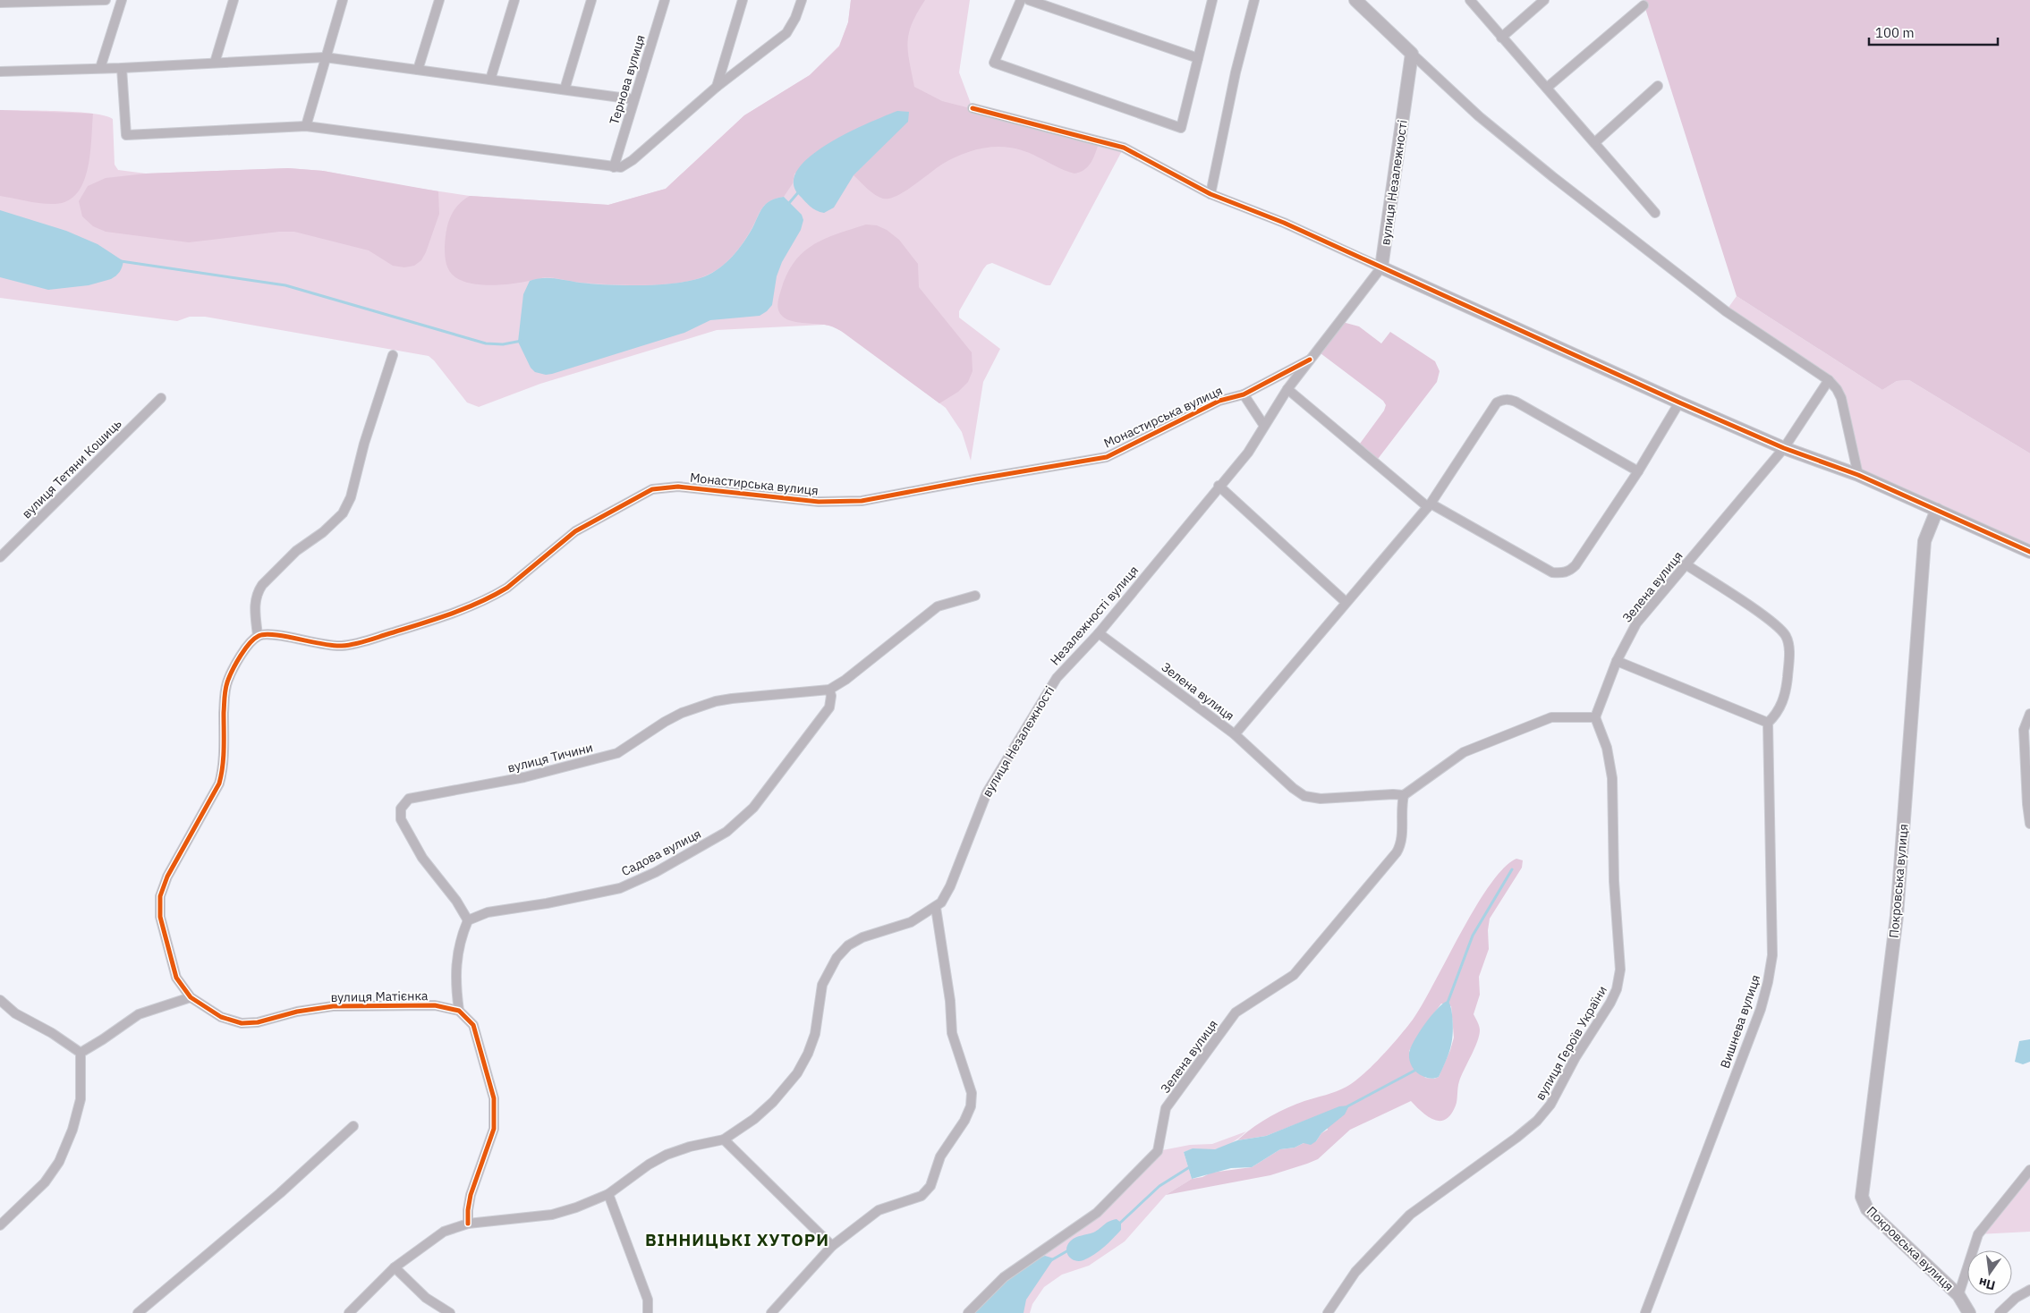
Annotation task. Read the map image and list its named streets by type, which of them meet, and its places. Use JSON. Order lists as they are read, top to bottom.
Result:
{
  "streets": {
    "street": [
      "Тернова вулиця",
      "Монастирська вулиця",
      "вулиця Тетяни Кошиць",
      "Зелена вулиця",
      "Незалежності вулиця",
      "вулиця Тичини",
      "Садова вулиця",
      "Покровська вулиця",
      "вулиця Матієнка",
      "Вишнева вулиця",
      "вулиця Героїв України"
    ]
  },
  "crossings": [
    ["Монастирська вулиця", "Незалежності вулиця"],
    ["Зелена вулиця", "Незалежності вулиця"],
    ["Зелена вулиця", "вулиця Героїв України"],
    ["вулиця Тичини", "Садова вулиця"]
  ],
  "districts": ["ВІННИЦЬКІ ХУТОРИ"],
  "scale_bar": "100 m",
  "north": "bottom"
}
